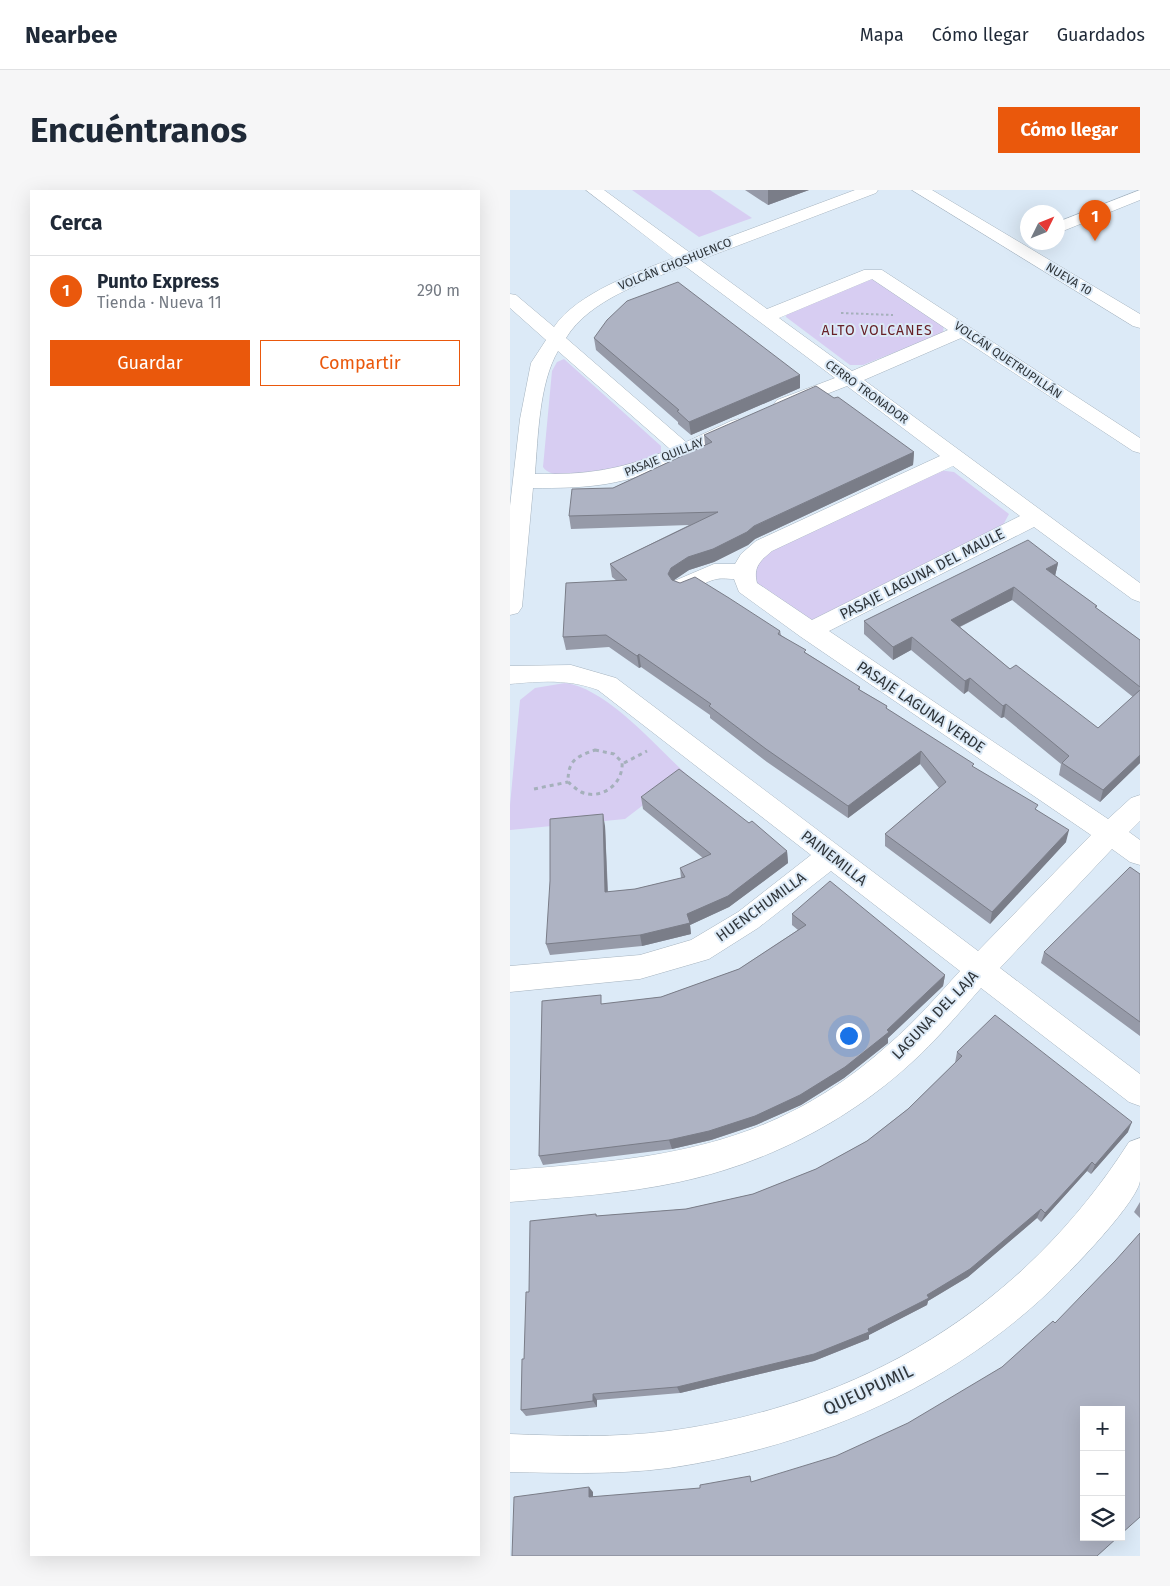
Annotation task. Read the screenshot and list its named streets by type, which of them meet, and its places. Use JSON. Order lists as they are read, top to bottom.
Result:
{
  "streets": {
    "street": [
      "VOLCÁN CHOSHUENCO",
      "NUEVA 10",
      "VOLCÁN QUETRUPILLÁN",
      "CERRO TRONADOR",
      "PASAJE QUILLAY",
      "PASAJE LAGUNA DEL MAULE",
      "PASAJE LAGUNA VERDE",
      "PAINEMILLA",
      "HUENCHUMILLA",
      "LAGUNA DEL LAJA",
      "QUEUPUMIL"
    ]
  },
  "crossings": [
    ["VOLCÁN CHOSHUENCO", "CERRO TRONADOR"],
    ["VOLCÁN CHOSHUENCO", "PASAJE QUILLAY"],
    ["VOLCÁN QUETRUPILLÁN", "CERRO TRONADOR"],
    ["VOLCÁN QUETRUPILLÁN", "PASAJE QUILLAY"],
    ["CERRO TRONADOR", "PASAJE QUILLAY"],
    ["CERRO TRONADOR", "PASAJE LAGUNA DEL MAULE"],
    ["PASAJE LAGUNA DEL MAULE", "PASAJE LAGUNA VERDE"],
    ["PASAJE LAGUNA VERDE", "LAGUNA DEL LAJA"],
    ["PAINEMILLA", "HUENCHUMILLA"],
    ["PAINEMILLA", "LAGUNA DEL LAJA"]
  ],
  "districts": ["ALTO VOLCANES"],
  "north": "top right",
  "page": {
    "header": "Nearbee",
    "nav": ["Mapa", "Cómo llegar", "Guardados"],
    "buttons": [
      "Cómo llegar",
      ["Guardar", "Compartir"]
    ],
    "title": "Encuéntranos",
    "heading": "Cerca",
    "pins": "1",
    "list": [
      {
        "mark": "1",
        "name": "Punto Express",
        "note": "Tienda · Nueva 11",
        "value": "290 m"
      }
    ],
    "map_buttons": ["+", "−"]
  }
}
